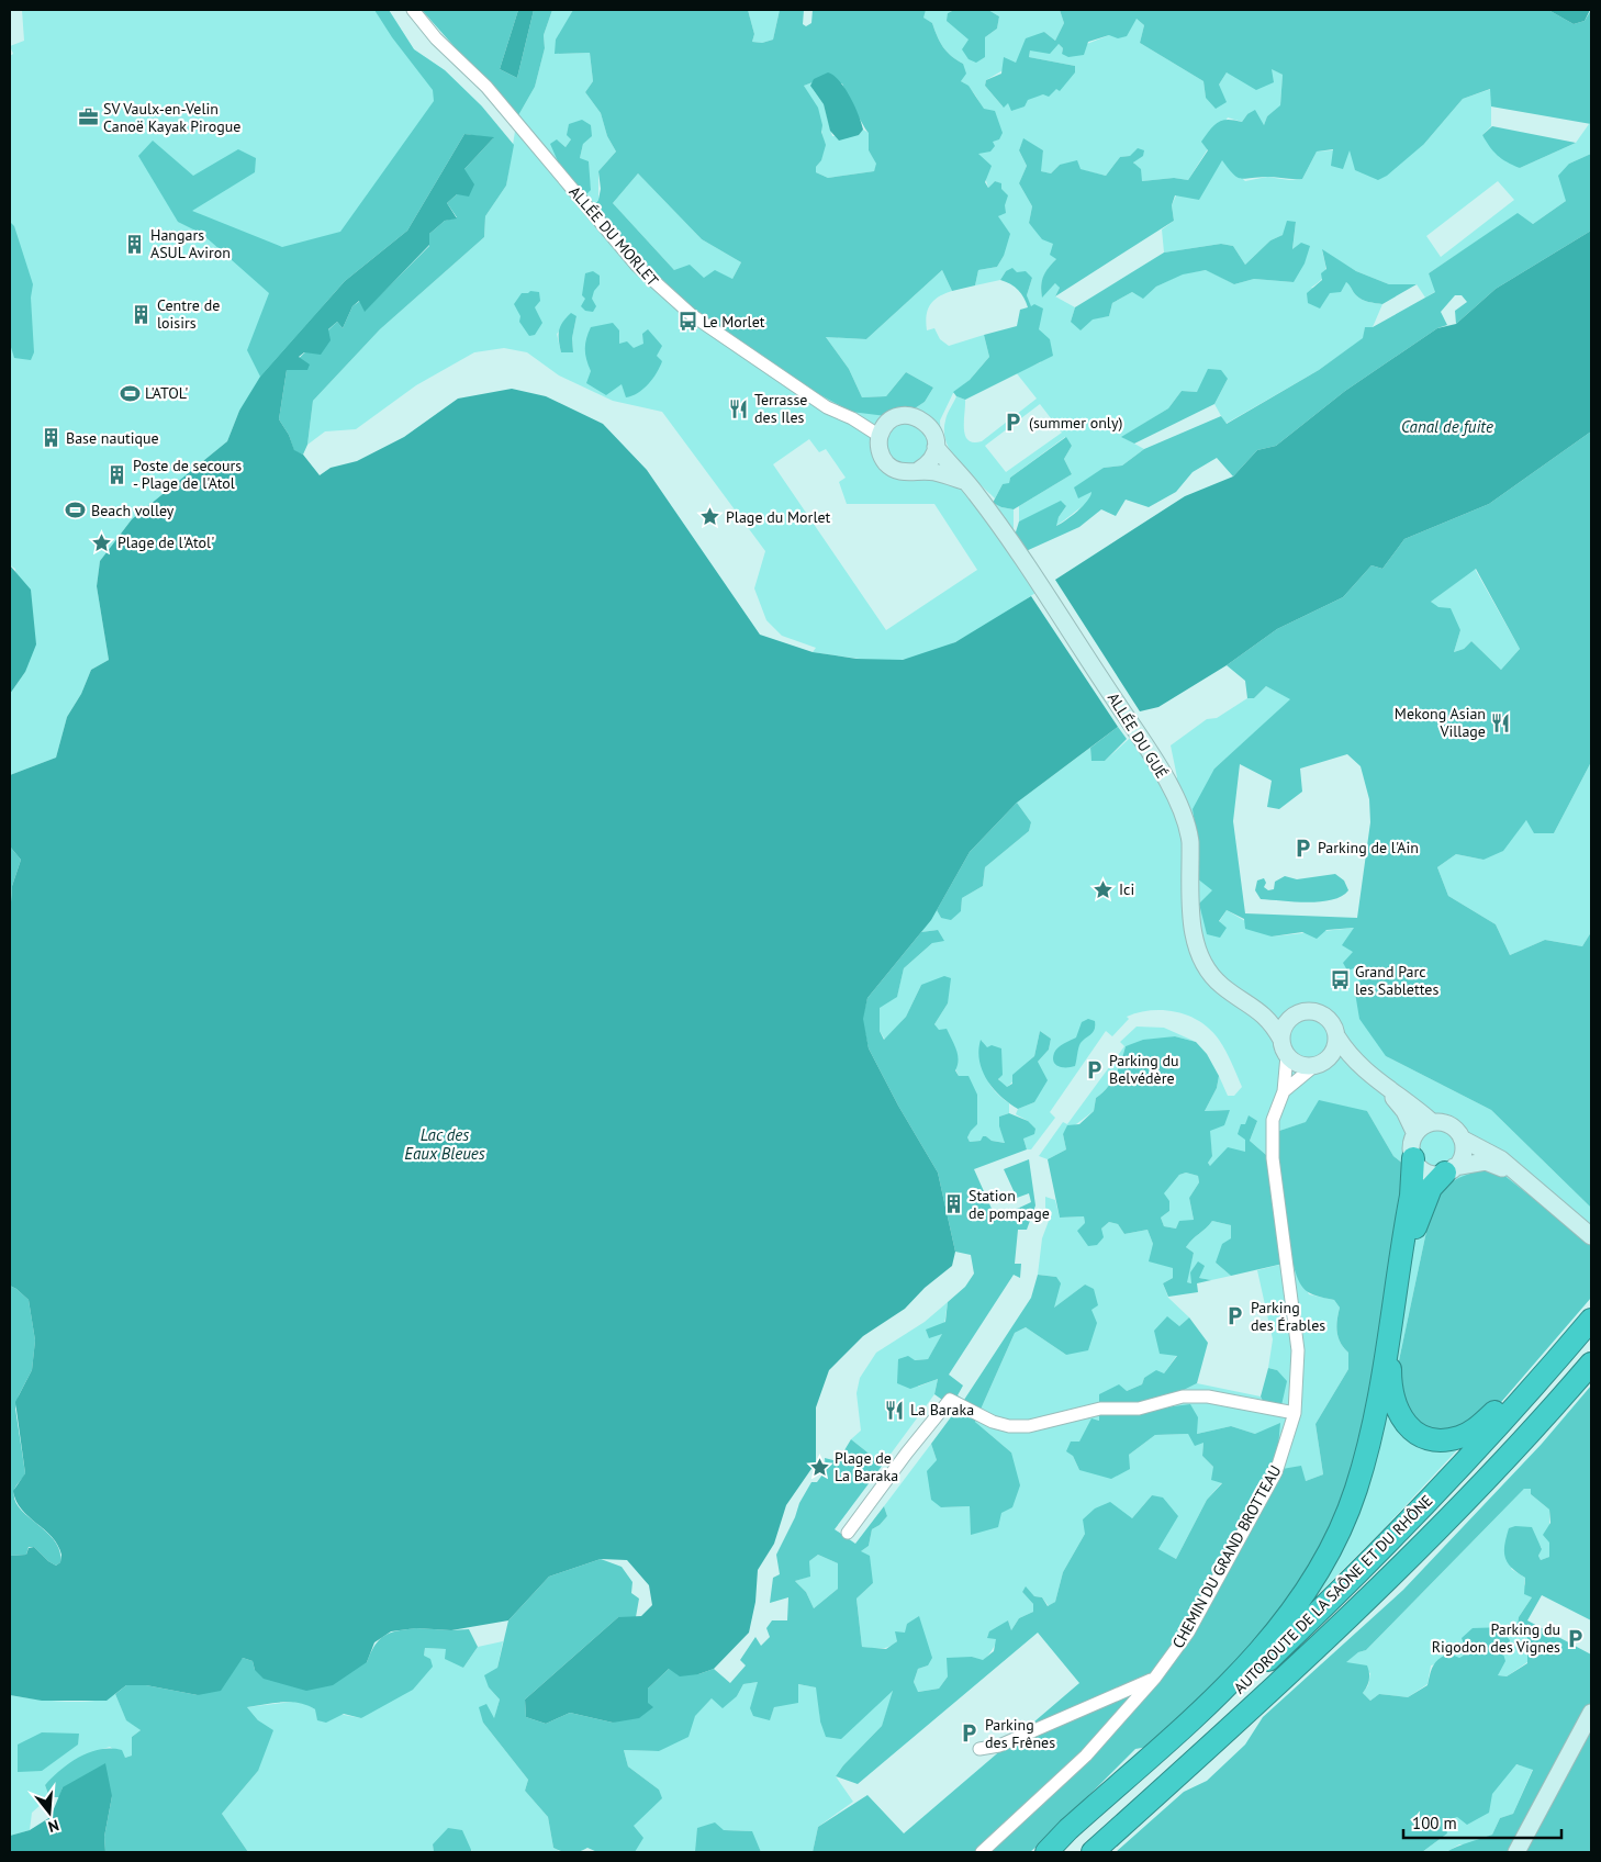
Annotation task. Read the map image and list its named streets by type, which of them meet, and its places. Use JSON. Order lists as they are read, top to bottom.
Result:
{
  "streets": {
    "highway": ["AUTOROUTE DE LA SAÔNE ET DU RHÔNE"],
    "street": ["ALLÉE DU MORLET", "ALLÉE DU GUÉ", "CHEMIN DU GRAND BROTTEAU"]
  },
  "crossings": [
    ["ALLÉE DU MORLET", "ALLÉE DU GUÉ"],
    ["ALLÉE DU GUÉ", "CHEMIN DU GRAND BROTTEAU"]
  ],
  "water": ["Canal de fuite", "Lac des Eaux Bleues"],
  "places": {
    "office": ["SV Vaulx-en-Velin Canoë Kayak Pirogue"],
    "building": [
      "Hangars ASUL Aviron",
      "Centre de loisirs",
      "Base nautique",
      "Poste de secours - Plage de l'Atol",
      "Station de pompage"
    ],
    "bus stop": ["Le Morlet", "Grand Parc les Sablettes"],
    "sports": ["L'ATOL'", "Beach volley"],
    "restaurant": ["Terrasse des Iles", "Mekong Asian Village", "La Baraka"],
    "parking": [
      "(summer only)",
      "Parking de l'Ain",
      "Parking du Belvédère",
      "Parking des Érables",
      "Parking du Rigodon des Vignes",
      "Parking des Frênes"
    ],
    "place": [
      "Plage du Morlet",
      "Plage de l'Atol'",
      "Ici",
      "Plage de La Baraka"
    ]
  },
  "scale_bar": "100 m",
  "north": "bottom"
}
